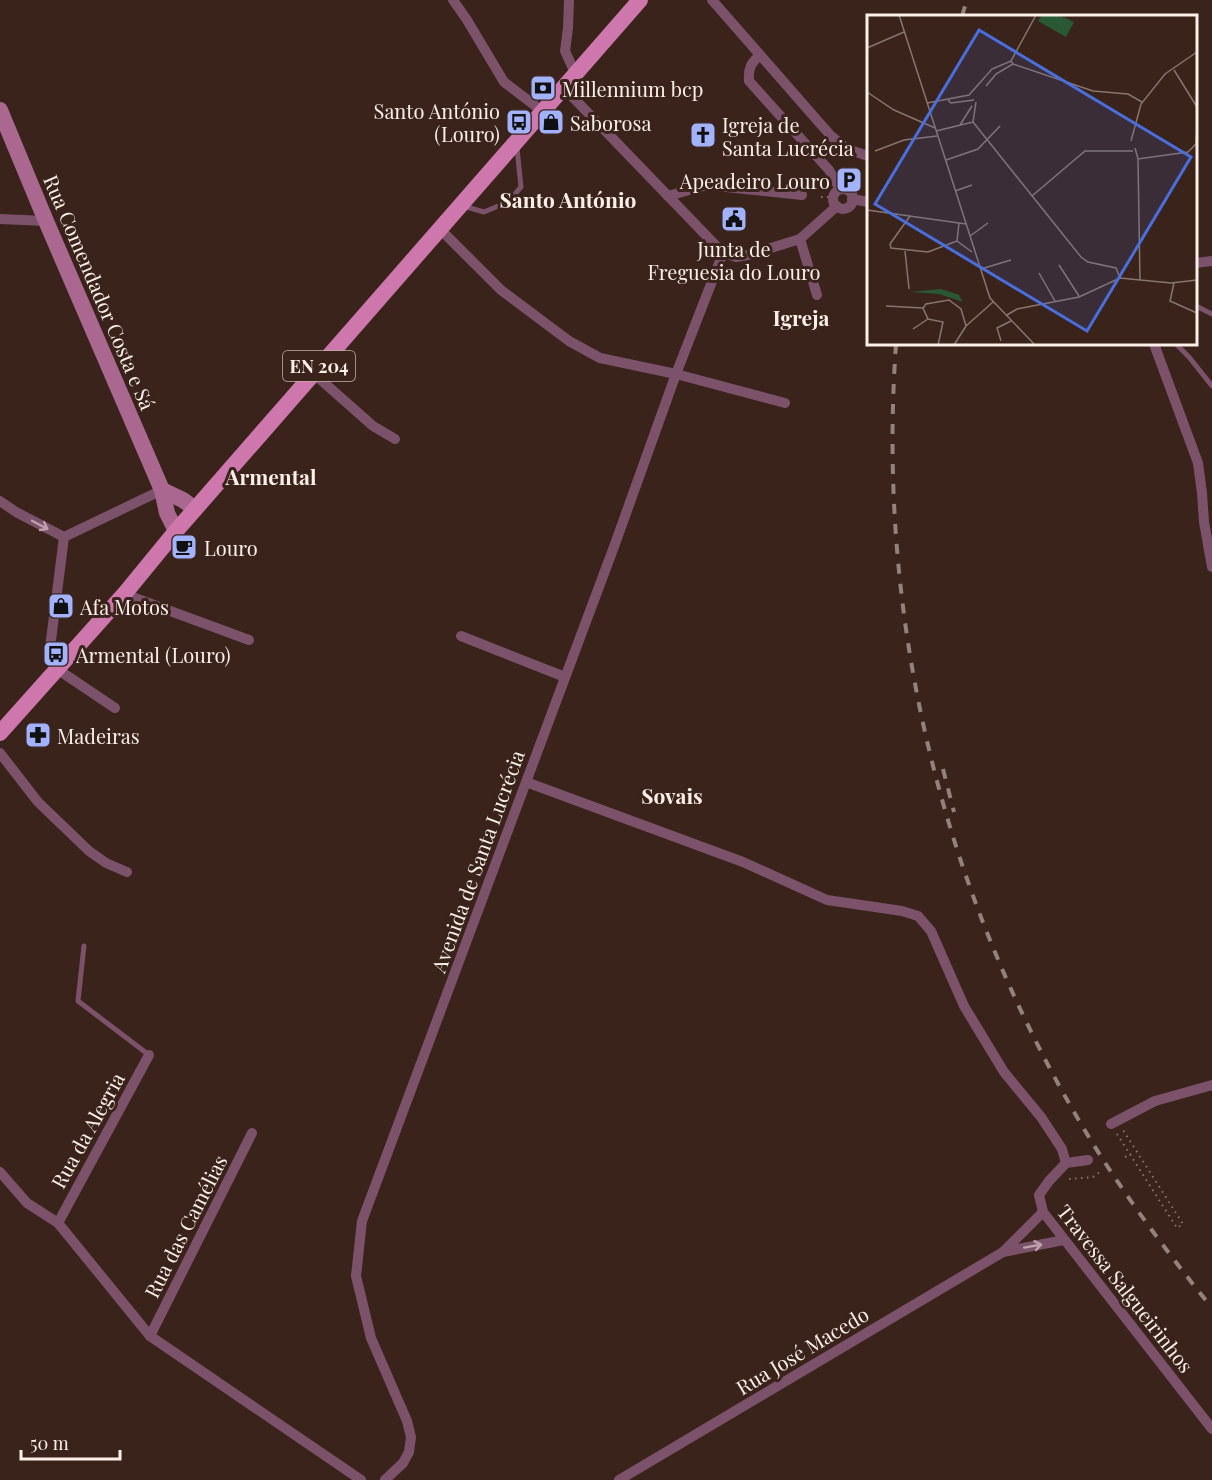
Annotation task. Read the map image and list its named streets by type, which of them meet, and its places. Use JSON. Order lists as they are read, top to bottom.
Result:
{
  "streets": {
    "main road": ["Rua Comendador Costa e Sá", "EN 204"],
    "street": [
      "Avenida de Santa Lucrécia",
      "Rua da Alegria",
      "Rua das Camélias",
      "Travessa Salgueirinhos",
      "Rua José Macedo"
    ]
  },
  "crossings": [
    ["Rua Comendador Costa e Sá", "EN 204"],
    ["Travessa Salgueirinhos", "Rua José Macedo"]
  ],
  "districts": [
    "Santo António",
    "Igreja",
    "Armental",
    "Sovais"
  ],
  "places": {
    "bank": ["Millennium bcp"],
    "bus stop": ["Santo António (Louro)", "Armental (Louro)"],
    "shop": ["Saborosa", "Afa Motos"],
    "church": ["Igreja de Santa Lucrécia"],
    "parking": ["Apeadeiro Louro"],
    "public building": ["Junta de Freguesia do Louro"],
    "cafe": ["Louro"],
    "pharmacy": ["Madeiras"]
  },
  "scale_bar": "50 m"
}
